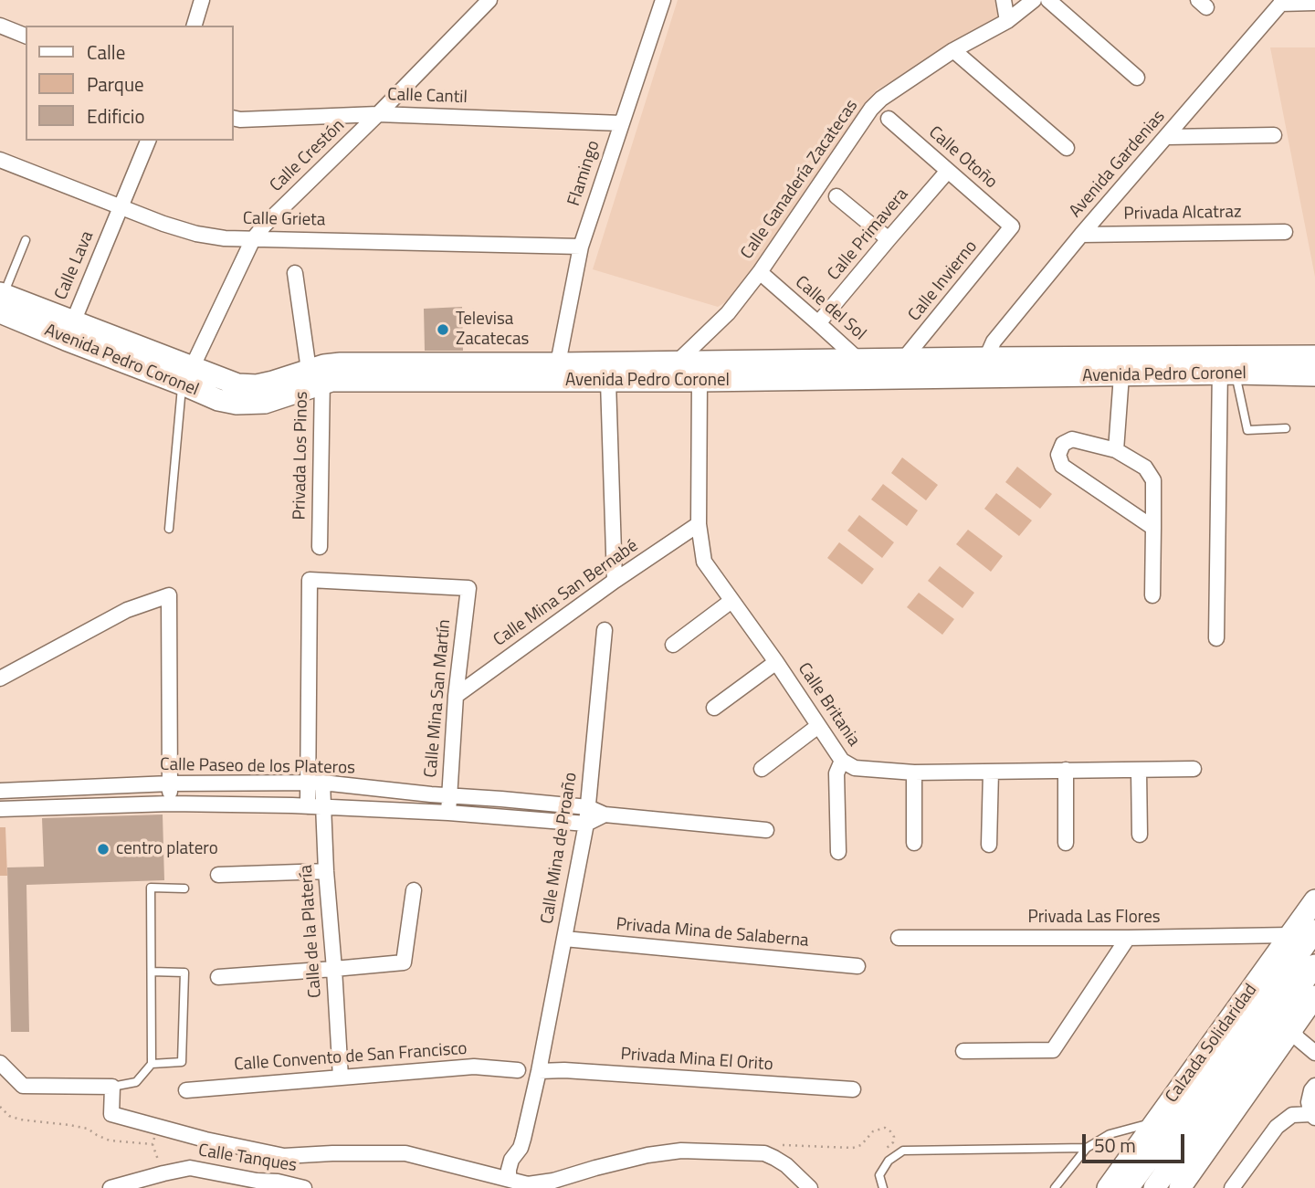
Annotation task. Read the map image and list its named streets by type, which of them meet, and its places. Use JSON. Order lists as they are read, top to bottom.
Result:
{
  "streets": {
    "main road": ["Avenida Pedro Coronel", "Calzada Solidaridad"],
    "street": [
      "Calle Cantil",
      "Calle Crestón",
      "Calle Otoño",
      "Avenida Gardenias",
      "Flamingo",
      "Calle Ganadería Zacatecas",
      "Privada Alcatraz",
      "Calle Grieta",
      "Calle Primavera",
      "Calle Lava",
      "Calle Invierno",
      "Calle del Sol",
      "Privada Los Pinos",
      "Calle Mina San Bernabé",
      "Calle Mina San Martín",
      "Calle Britania",
      "Calle Paseo de los Plateros",
      "Calle Mina de Proaño",
      "Privada Las Flores",
      "Calle de la Platería",
      "Privada Mina de Salaberna",
      "Calle Convento de San Francisco",
      "Privada Mina El Orito",
      "Calle Tanques"
    ]
  },
  "crossings": [
    ["Calle Cantil", "Calle Crestón"],
    ["Calle Cantil", "Flamingo"],
    ["Calle Crestón", "Calle Grieta"],
    ["Calle Crestón", "Avenida Pedro Coronel"],
    ["Calle Otoño", "Calle Primavera"],
    ["Calle Otoño", "Calle Invierno"],
    ["Avenida Gardenias", "Privada Alcatraz"],
    ["Avenida Gardenias", "Avenida Pedro Coronel"],
    ["Flamingo", "Calle Grieta"],
    ["Flamingo", "Avenida Pedro Coronel"],
    ["Calle Ganadería Zacatecas", "Calle del Sol"],
    ["Calle Ganadería Zacatecas", "Avenida Pedro Coronel"],
    ["Calle Grieta", "Calle Lava"],
    ["Calle Primavera", "Calle del Sol"],
    ["Calle Lava", "Avenida Pedro Coronel"],
    ["Calle Invierno", "Avenida Pedro Coronel"],
    ["Calle del Sol", "Avenida Pedro Coronel"],
    ["Avenida Pedro Coronel", "Privada Los Pinos"],
    ["Avenida Pedro Coronel", "Calle Britania"],
    ["Calle Mina San Bernabé", "Calle Mina San Martín"],
    ["Calle Mina San Bernabé", "Calle Britania"],
    ["Calle Mina San Martín", "Calle Paseo de los Plateros"],
    ["Calle Mina San Martín", "Calle de la Platería"],
    ["Calle Paseo de los Plateros", "Calle Mina de Proaño"],
    ["Calle Paseo de los Plateros", "Calle de la Platería"],
    ["Calle Mina de Proaño", "Privada Mina de Salaberna"],
    ["Calle Mina de Proaño", "Privada Mina El Orito"],
    ["Privada Las Flores", "Calzada Solidaridad"],
    ["Calle de la Platería", "Calle Convento de San Francisco"]
  ],
  "places": ["Televisa Zacatecas", "centro platero"],
  "legend": ["Calle", "Parque", "Edificio"],
  "scale_bar": "50 m"
}
